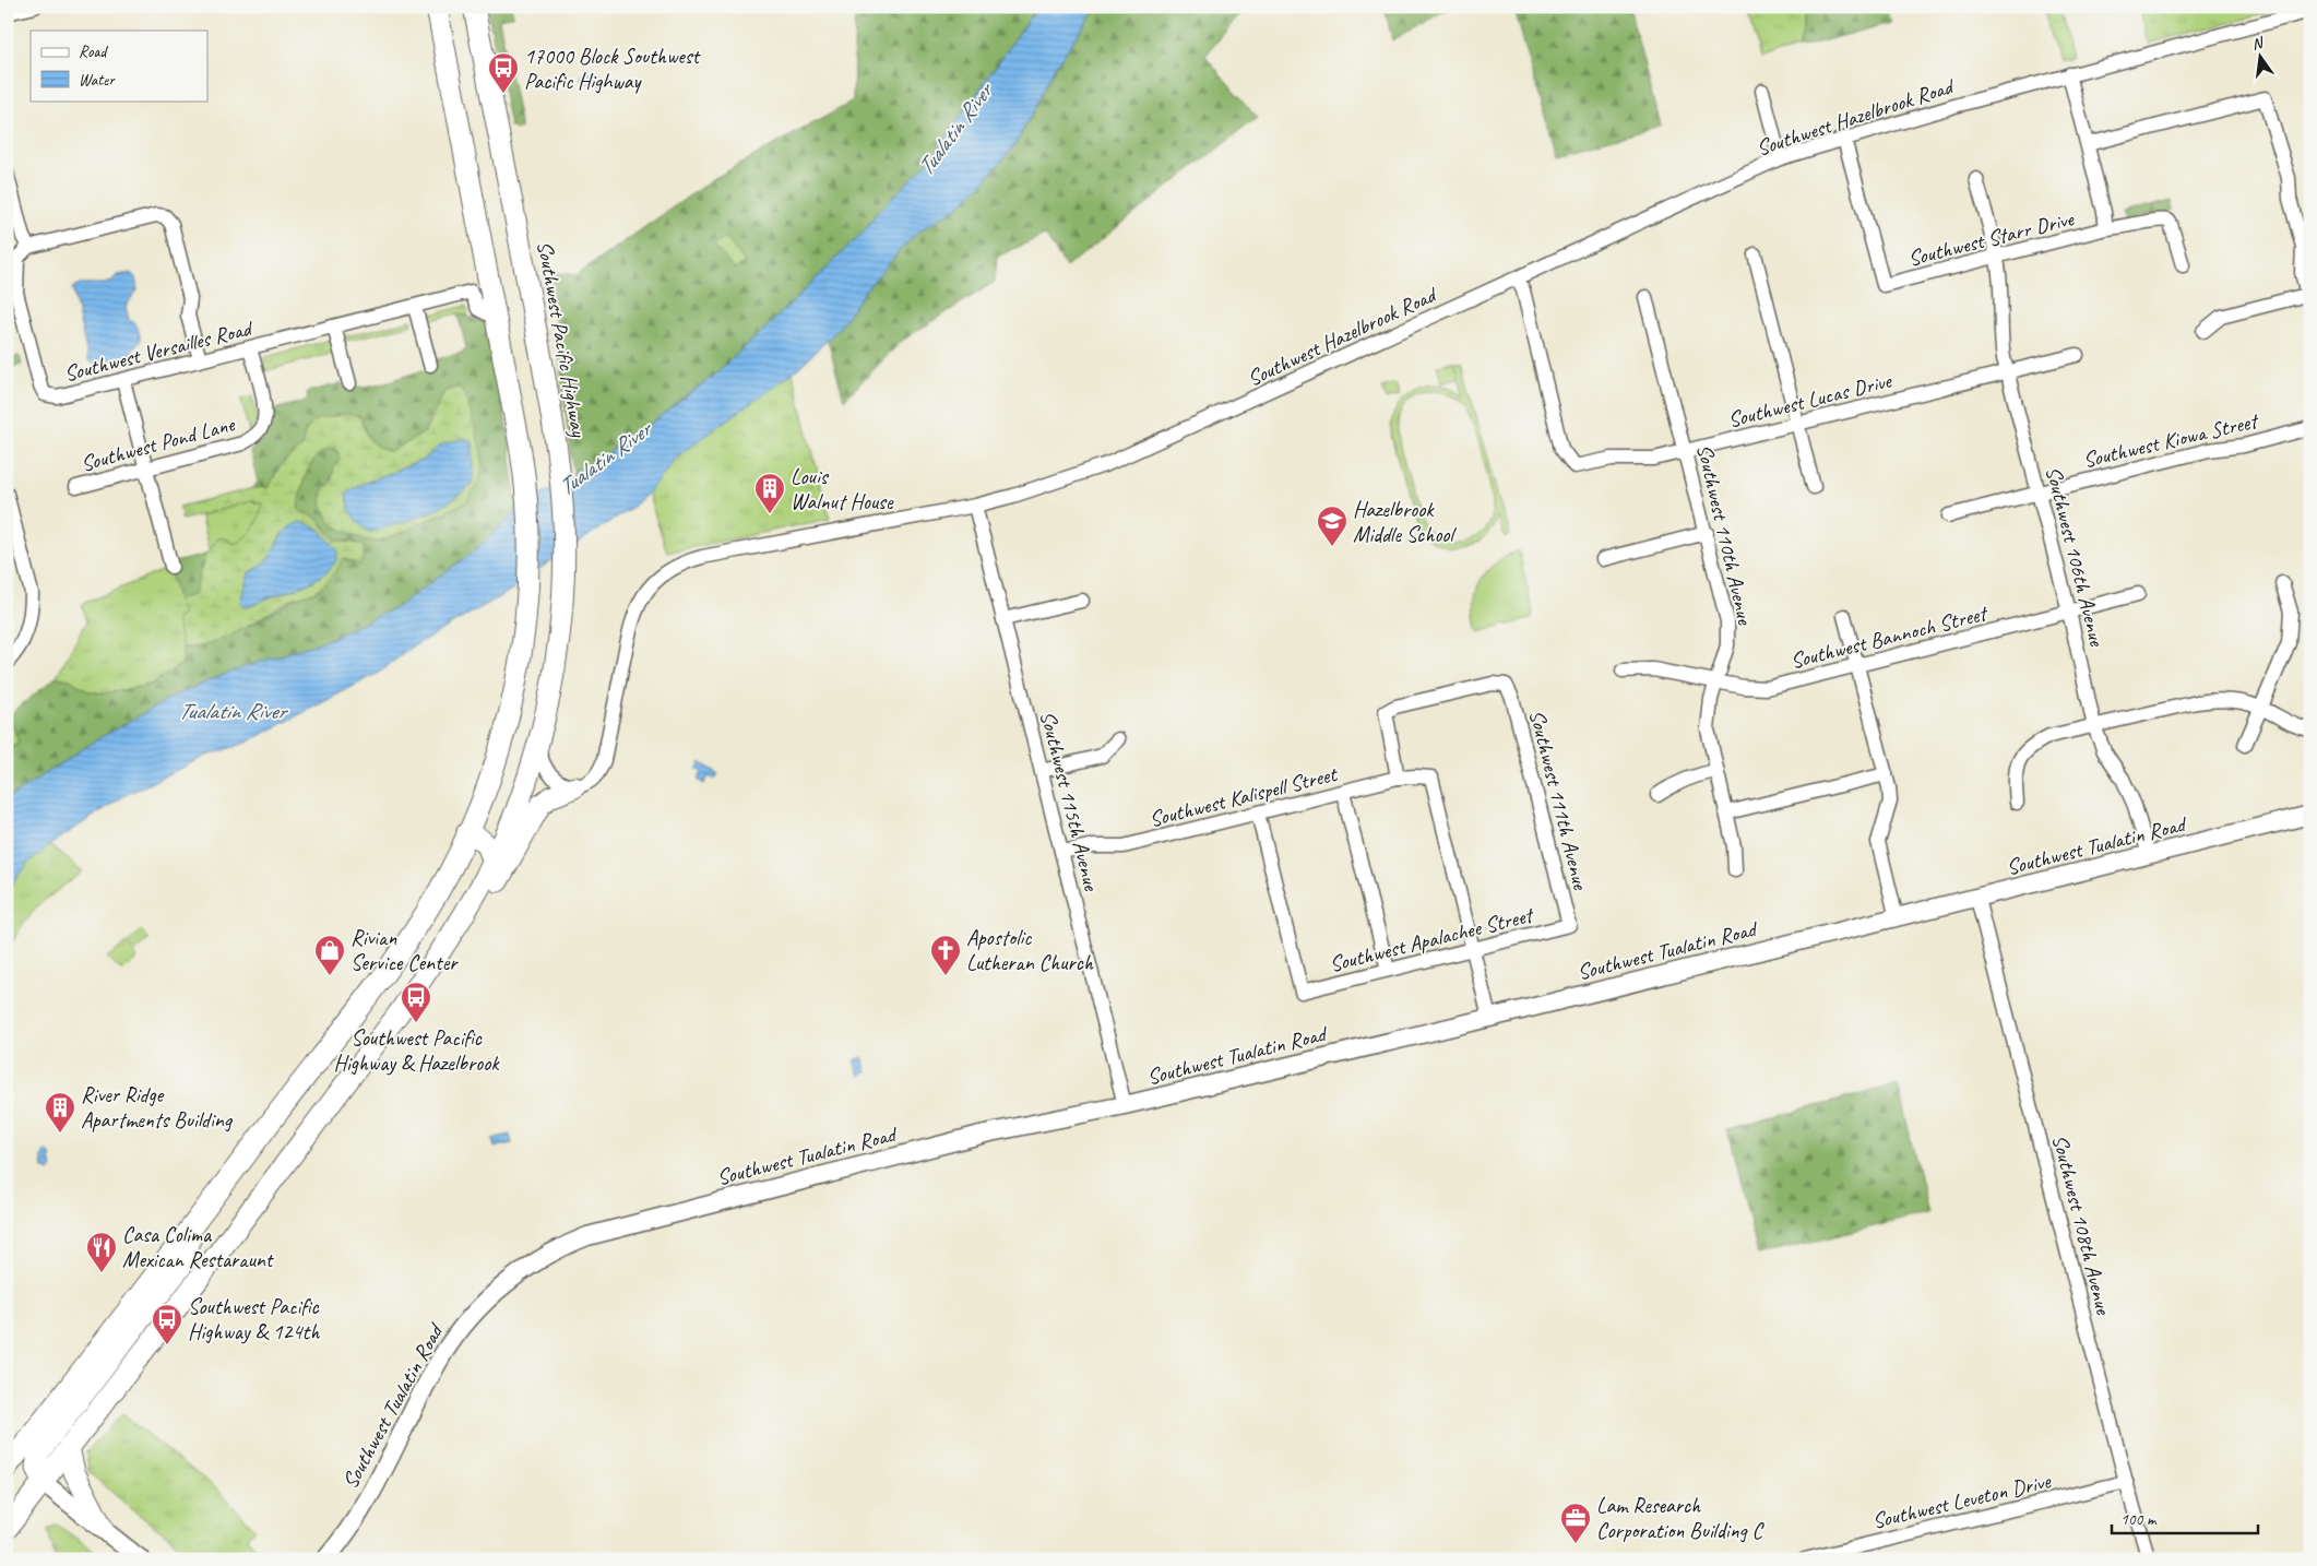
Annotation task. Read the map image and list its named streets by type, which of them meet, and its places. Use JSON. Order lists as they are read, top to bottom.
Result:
{
  "streets": {
    "highway": ["Southwest Pacific Highway"],
    "main road": ["Southwest Tualatin Road"],
    "street": [
      "Southwest Hazelbrook Road",
      "Southwest Starr Drive",
      "Southwest Versailles Road",
      "Southwest Lucas Drive",
      "Southwest Kiowa Street",
      "Southwest Pond Lane",
      "Southwest 110th Avenue",
      "Southwest 106th Avenue",
      "Southwest Bannoch Street",
      "Southwest Kalispell Street",
      "Southwest 111th Avenue",
      "Southwest 115th Avenue",
      "Southwest Apalachee Street",
      "Southwest 108th Avenue",
      "Southwest Leveton Drive"
    ]
  },
  "crossings": [
    ["Southwest Hazelbrook Road", "Southwest Starr Drive"],
    ["Southwest Hazelbrook Road", "Southwest Lucas Drive"],
    ["Southwest Hazelbrook Road", "Southwest 115th Avenue"],
    ["Southwest Starr Drive", "Southwest 106th Avenue"],
    ["Southwest Versailles Road", "Southwest Pond Lane"],
    ["Southwest Lucas Drive", "Southwest 110th Avenue"],
    ["Southwest Lucas Drive", "Southwest 106th Avenue"],
    ["Southwest Kiowa Street", "Southwest 106th Avenue"],
    ["Southwest 110th Avenue", "Southwest Bannoch Street"],
    ["Southwest 106th Avenue", "Southwest Bannoch Street"],
    ["Southwest 106th Avenue", "Southwest Tualatin Road"],
    ["Southwest Kalispell Street", "Southwest 111th Avenue"],
    ["Southwest Kalispell Street", "Southwest 115th Avenue"],
    ["Southwest Kalispell Street", "Southwest Apalachee Street"],
    ["Southwest 111th Avenue", "Southwest Apalachee Street"],
    ["Southwest 115th Avenue", "Southwest Tualatin Road"],
    ["Southwest Tualatin Road", "Southwest 108th Avenue"],
    ["Southwest 108th Avenue", "Southwest Leveton Drive"]
  ],
  "water": ["Tualatin River"],
  "places": {
    "bus stop": ["17000 Block Southwest Pacific Highway", "Southwest Pacific Highway & Hazelbrook", "Southwest Pacific Highway & 124th"],
    "building": ["Louis Walnut House", "River Ridge Apartments Building"],
    "school or university": ["Hazelbrook Middle School"],
    "shop": ["Rivian Service Center"],
    "church": ["Apostolic Lutheran Church"],
    "restaurant": ["Casa Colima Mexican Restaraunt"],
    "office": ["Lam Research Corporation Building C"]
  },
  "legend": ["Road", "Water"],
  "scale_bar": "100 m",
  "north": "top"
}
